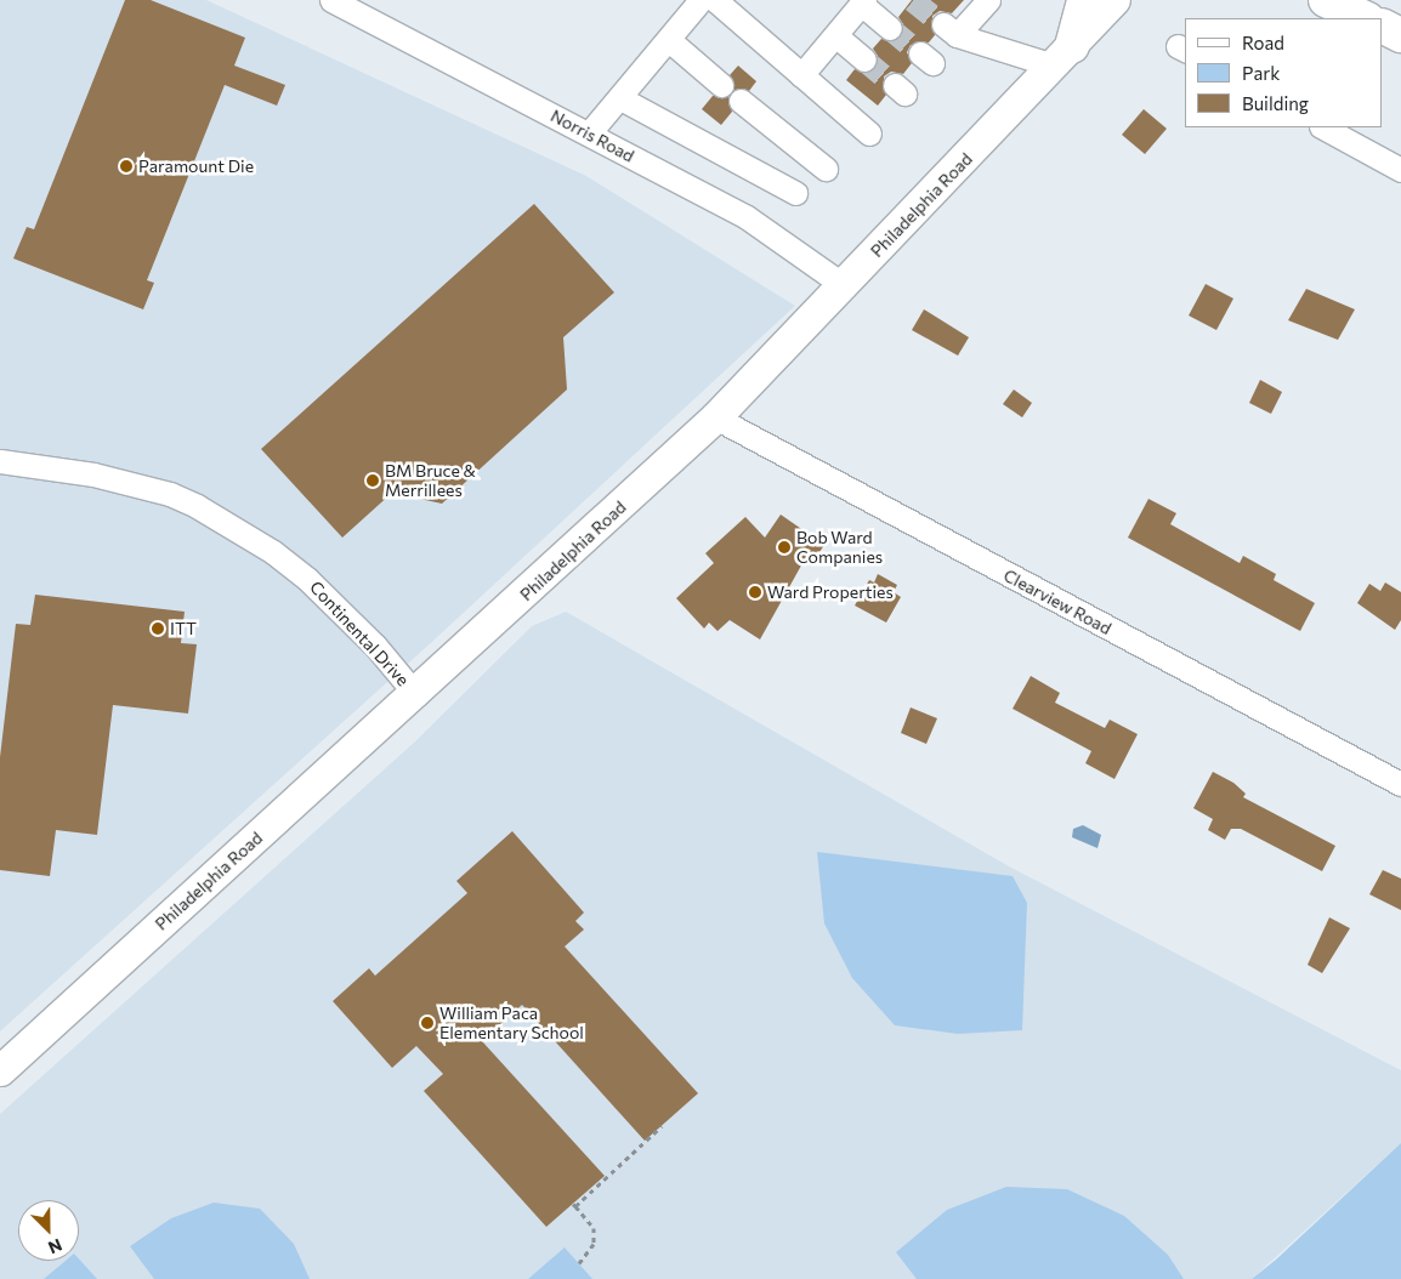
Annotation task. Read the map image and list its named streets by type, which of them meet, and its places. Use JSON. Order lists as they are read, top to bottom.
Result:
{
  "streets": {
    "main road": ["Philadelphia Road"],
    "street": ["Norris Road", "Clearview Road", "Continental Drive"]
  },
  "crossings": [
    ["Norris Road", "Philadelphia Road"],
    ["Philadelphia Road", "Clearview Road"],
    ["Philadelphia Road", "Continental Drive"]
  ],
  "places": [
    "Paramount Die",
    "BM Bruce & Merrillees",
    "Bob Ward Companies",
    "Ward Properties",
    "ITT",
    "William Paca Elementary School"
  ],
  "legend": ["Road", "Park", "Building"],
  "north": "bottom right"
}
